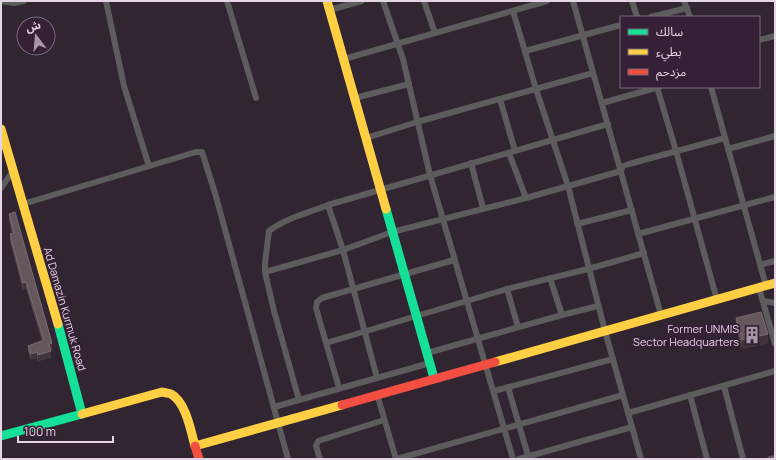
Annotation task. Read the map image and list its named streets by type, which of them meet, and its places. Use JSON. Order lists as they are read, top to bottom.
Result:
{
  "streets": {
    "main road": ["Ad Damazin Kurmuk Road"]
  },
  "places": {
    "building": ["Former UNMIS Sector Headquarters"]
  },
  "legend": ["سالك", "بطيء", "مزدحم"],
  "scale_bar": "100 m",
  "north": "top"
}
